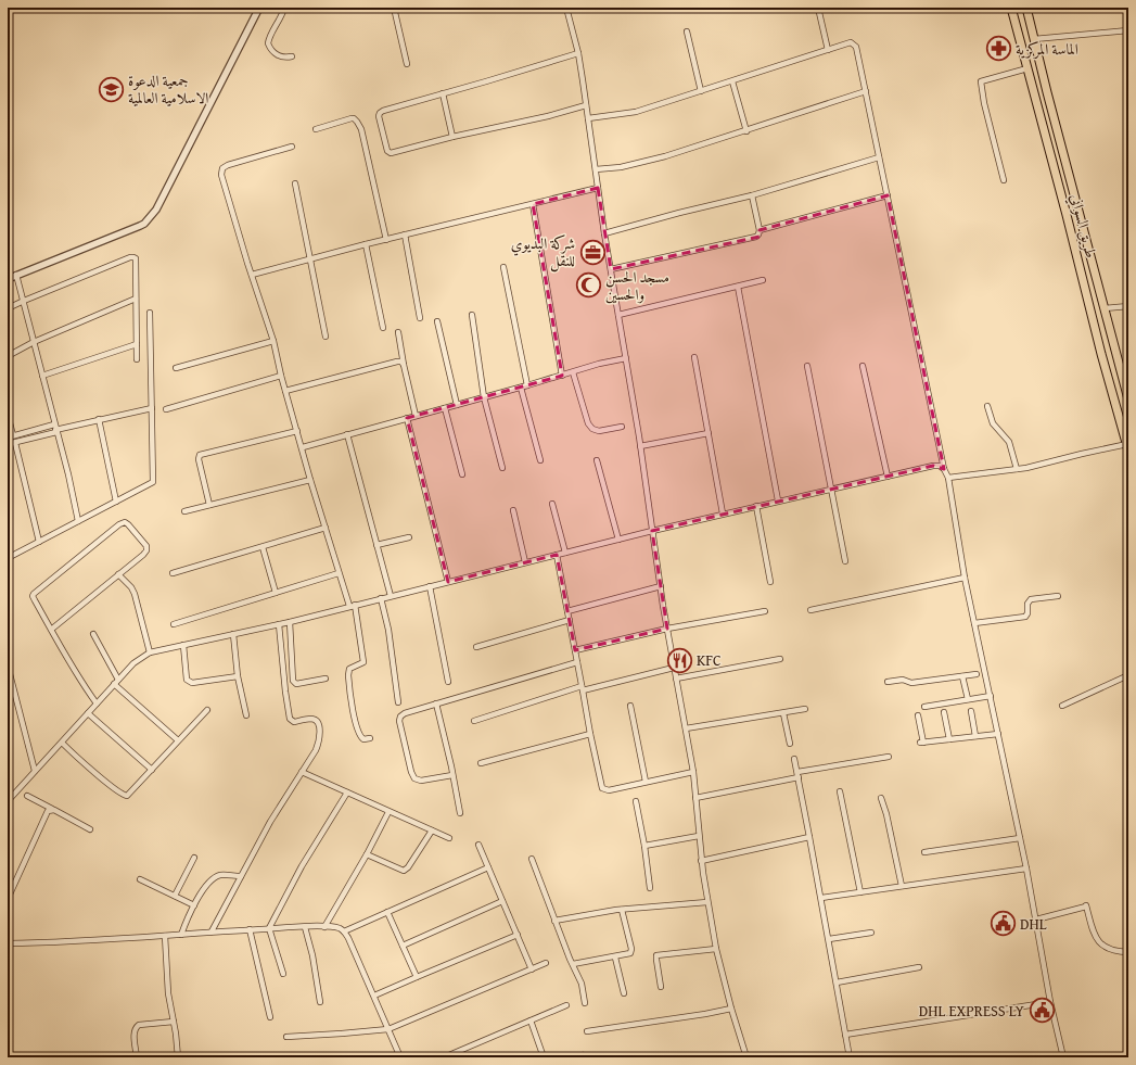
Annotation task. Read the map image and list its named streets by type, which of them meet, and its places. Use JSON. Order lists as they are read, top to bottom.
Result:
{
  "streets": {
    "highway": ["طريق السواني"]
  },
  "places": {
    "pharmacy": ["الماسة المركزية"],
    "school or university": ["جمعية الدعوة الاسلامية العالمية"],
    "office": ["شركة البديوي للنقل"],
    "mosque": ["مسجد الحسن والحسين"],
    "restaurant": ["KFC"],
    "public building": ["DHL", "DHL EXPRESS LY"]
  }
}
